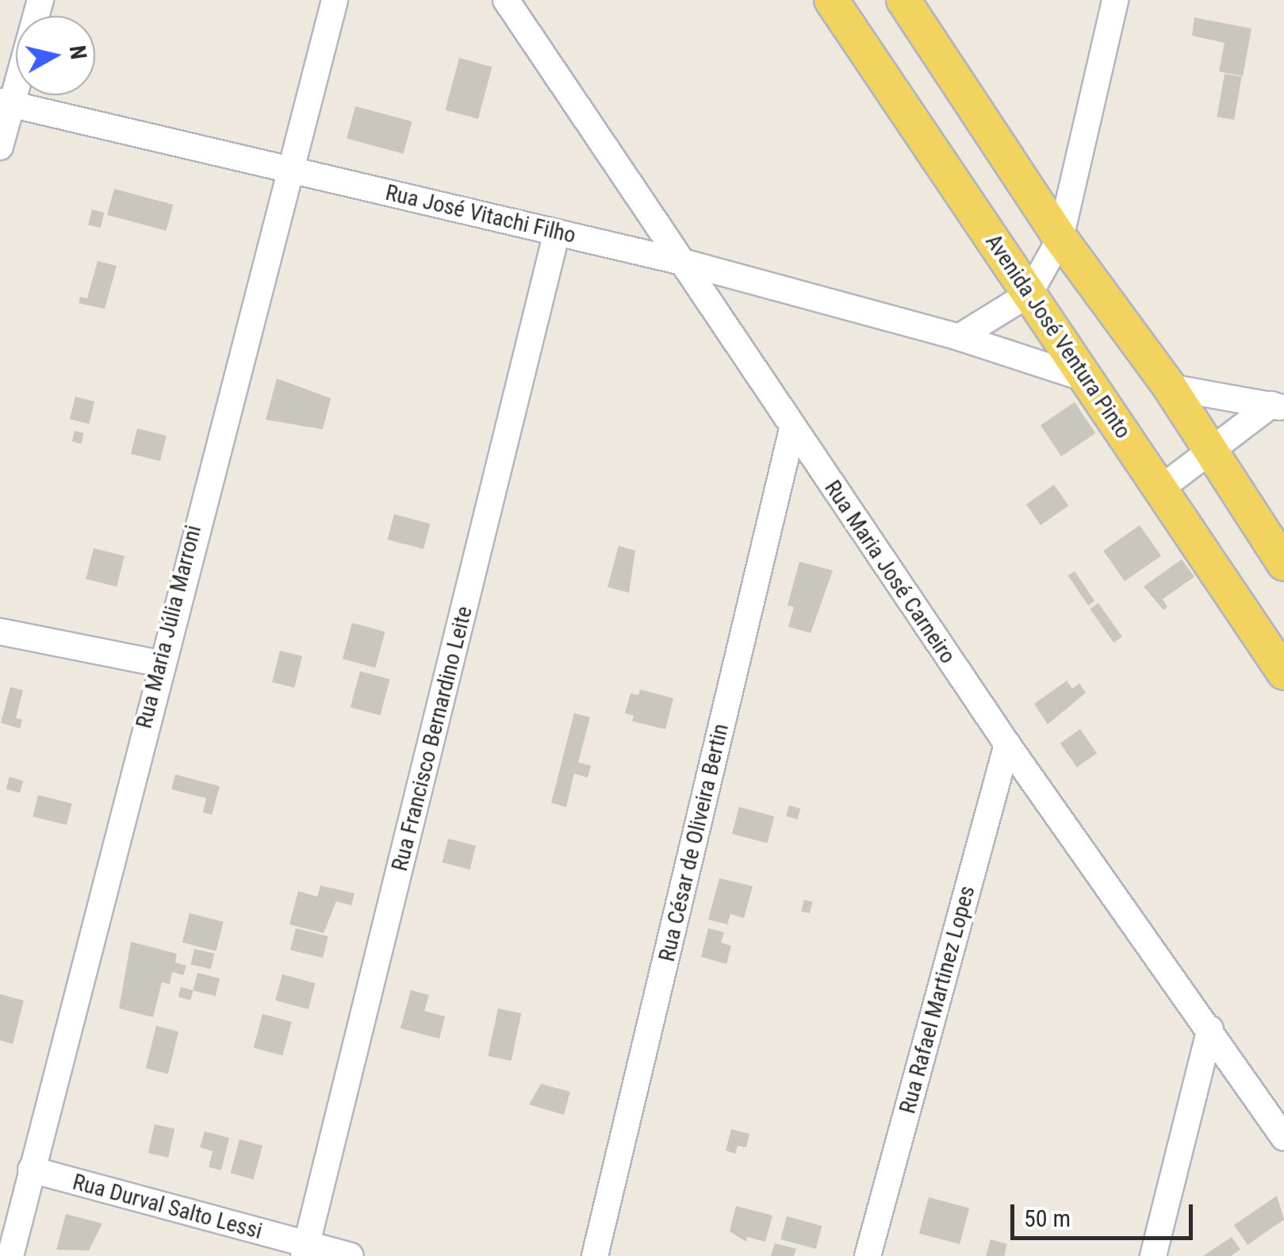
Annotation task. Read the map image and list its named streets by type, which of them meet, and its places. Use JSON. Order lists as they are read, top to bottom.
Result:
{
  "streets": {
    "main road": ["Avenida José Ventura Pinto"],
    "street": [
      "Rua José Vitachi Filho",
      "Rua Maria José Carneiro",
      "Rua Maria Júlia Marroni",
      "Rua Francisco Bernardino Leite",
      "Rua César de Oliveira Bertin",
      "Rua Rafael Martinez Lopes",
      "Rua Durval Salto Lessi"
    ]
  },
  "crossings": [
    ["Rua José Vitachi Filho", "Avenida José Ventura Pinto"],
    ["Rua José Vitachi Filho", "Rua Maria José Carneiro"],
    ["Rua José Vitachi Filho", "Rua Maria Júlia Marroni"],
    ["Rua José Vitachi Filho", "Rua Francisco Bernardino Leite"],
    ["Rua Maria José Carneiro", "Rua César de Oliveira Bertin"],
    ["Rua Maria José Carneiro", "Rua Rafael Martinez Lopes"],
    ["Rua Maria Júlia Marroni", "Rua Durval Salto Lessi"],
    ["Rua Francisco Bernardino Leite", "Rua Durval Salto Lessi"]
  ],
  "scale_bar": "50 m",
  "north": "right"
}
